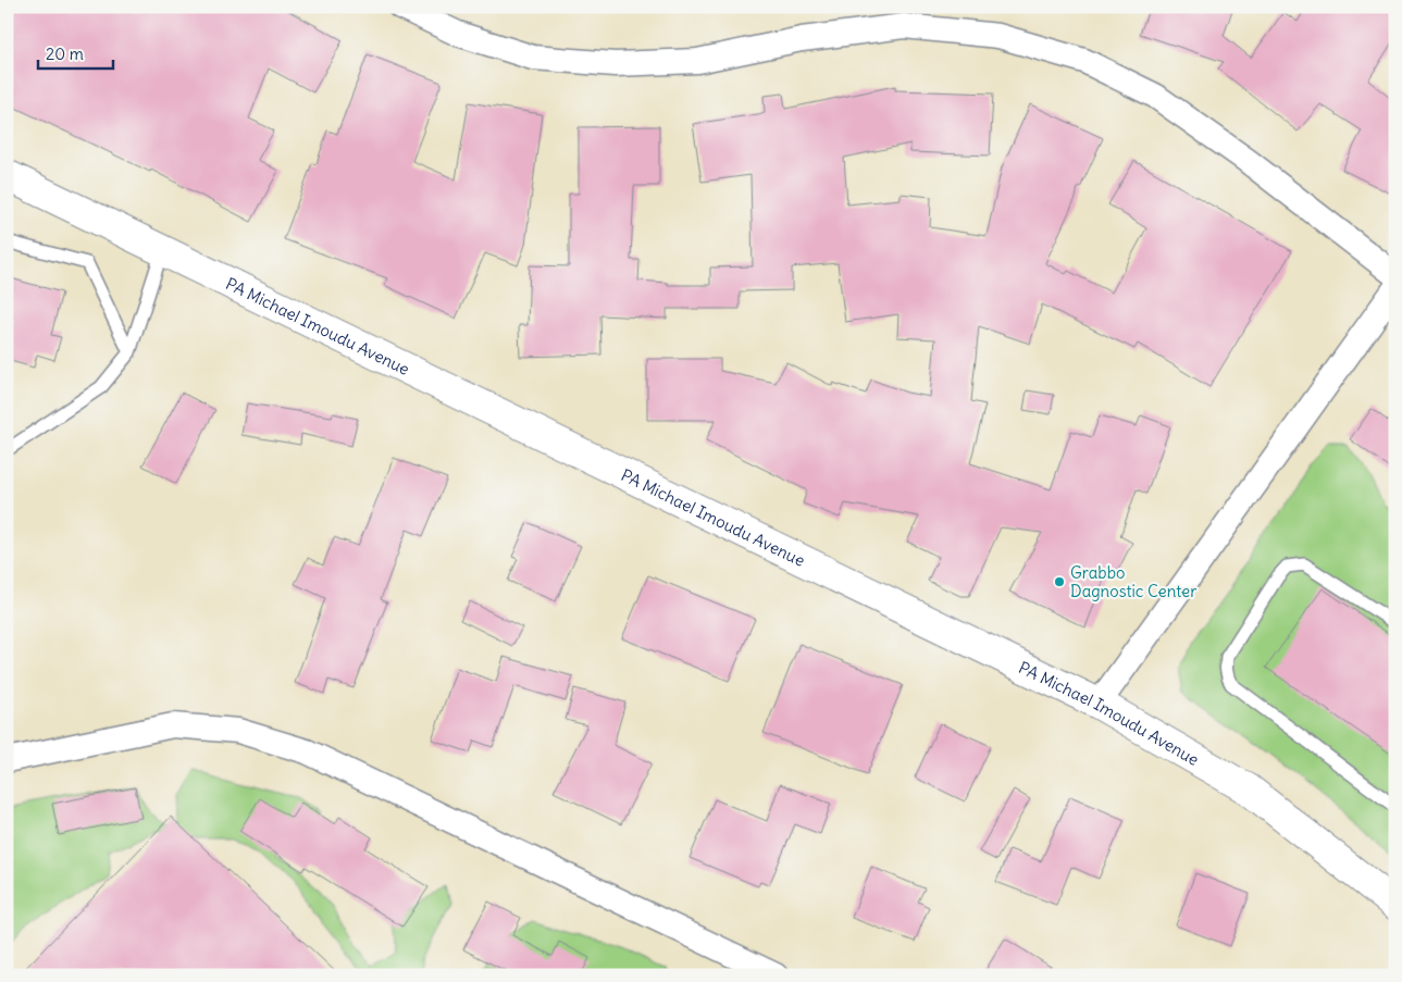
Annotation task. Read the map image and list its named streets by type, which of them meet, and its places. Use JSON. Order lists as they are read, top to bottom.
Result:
{
  "streets": {
    "street": ["PA Michael Imoudu Avenue"]
  },
  "places": ["Grabbo Dagnostic Center"],
  "scale_bar": "20 m"
}
